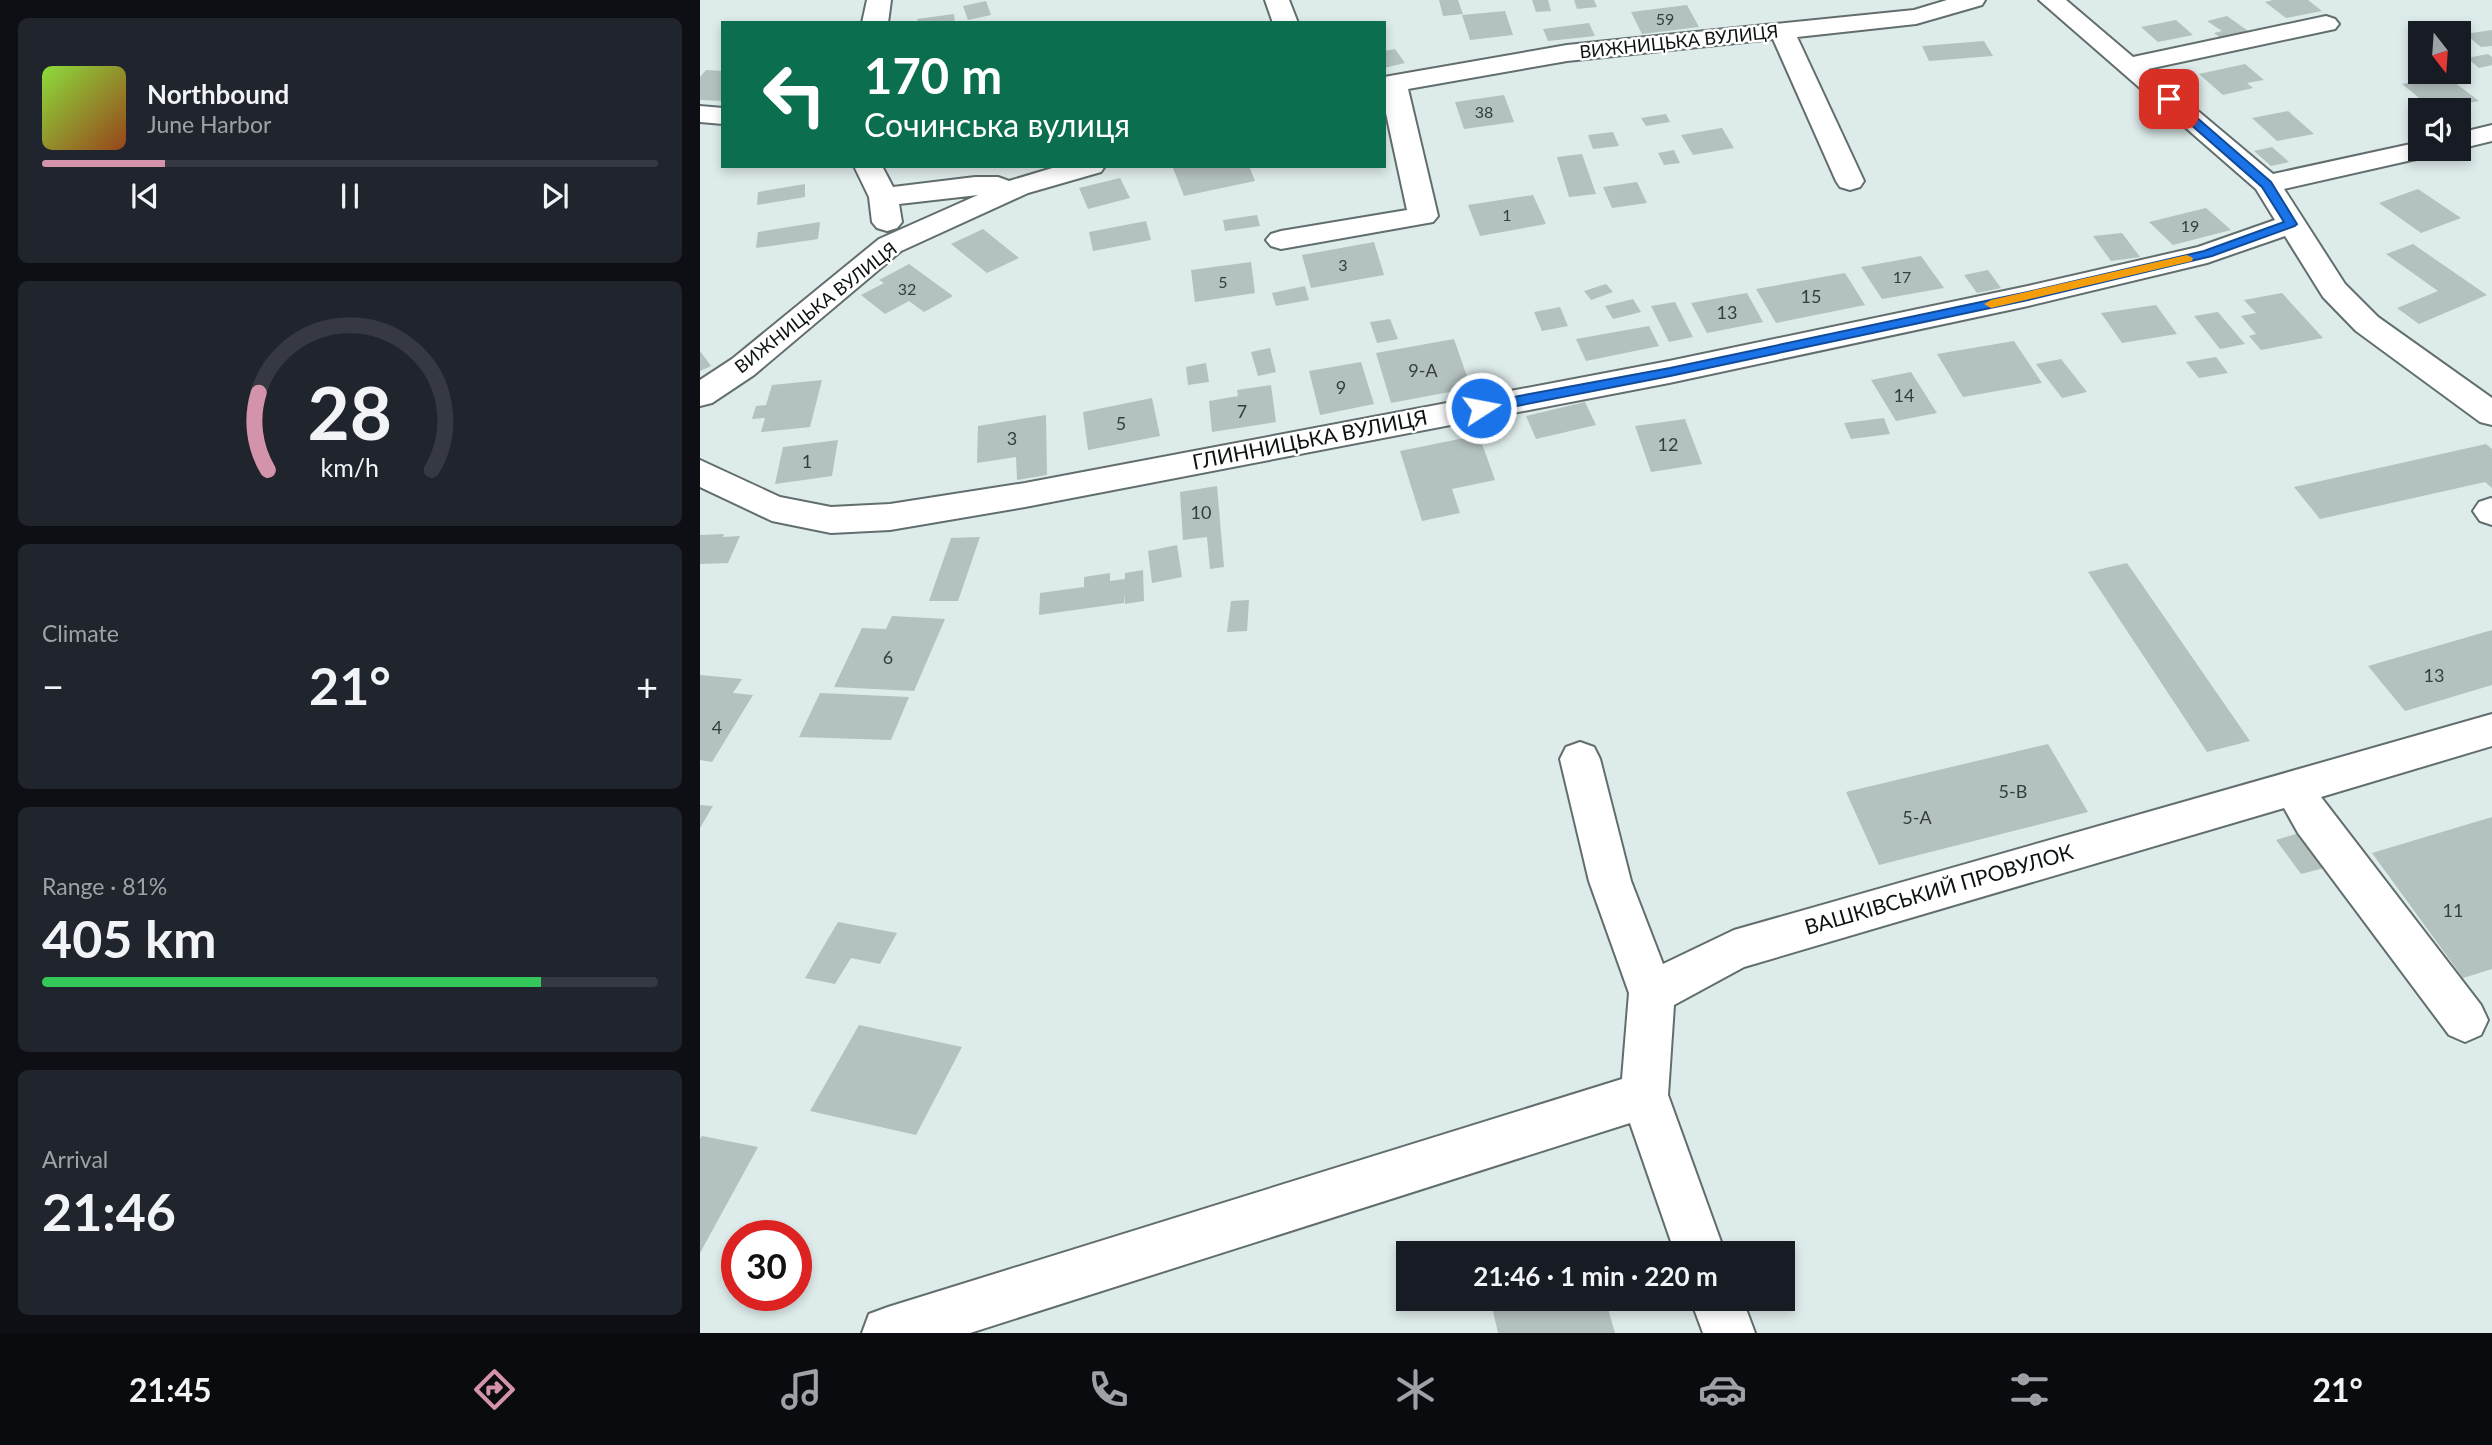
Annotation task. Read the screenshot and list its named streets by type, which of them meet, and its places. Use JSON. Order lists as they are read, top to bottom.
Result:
{
  "streets": {
    "street": ["ВИЖНИЦЬКА ВУЛИЦЯ", "ГЛИННИЦЬКА ВУЛИЦЯ", "ВАШКІВСЬКИЙ ПРОВУЛОК"]
  },
  "house_numbers": [
    "59",
    "38",
    "1",
    "19",
    "3",
    "17",
    "5",
    "32",
    "15",
    "13",
    "9-А",
    "9",
    "14",
    "7",
    "5",
    "3",
    "12",
    "1",
    "10",
    "6",
    "13",
    "4",
    "5-В",
    "5-А",
    "11"
  ],
  "north": "bottom",
  "page": {
    "turn": ["170 m", "Сочинська вулиця"],
    "song": ["Northbound", "June Harbor"],
    "tile": [
      "Climate",
      ["Range · 81%", "405 km"],
      ["Arrival", "21:46"]
    ],
    "heat": ["−", "21°", "+"],
    "limit": "30",
    "trip": "21:46 · 1 min · 220 m",
    "tabs": ["21:45", "21°"],
    "gauge": ["28", "km/h"]
  }
}
